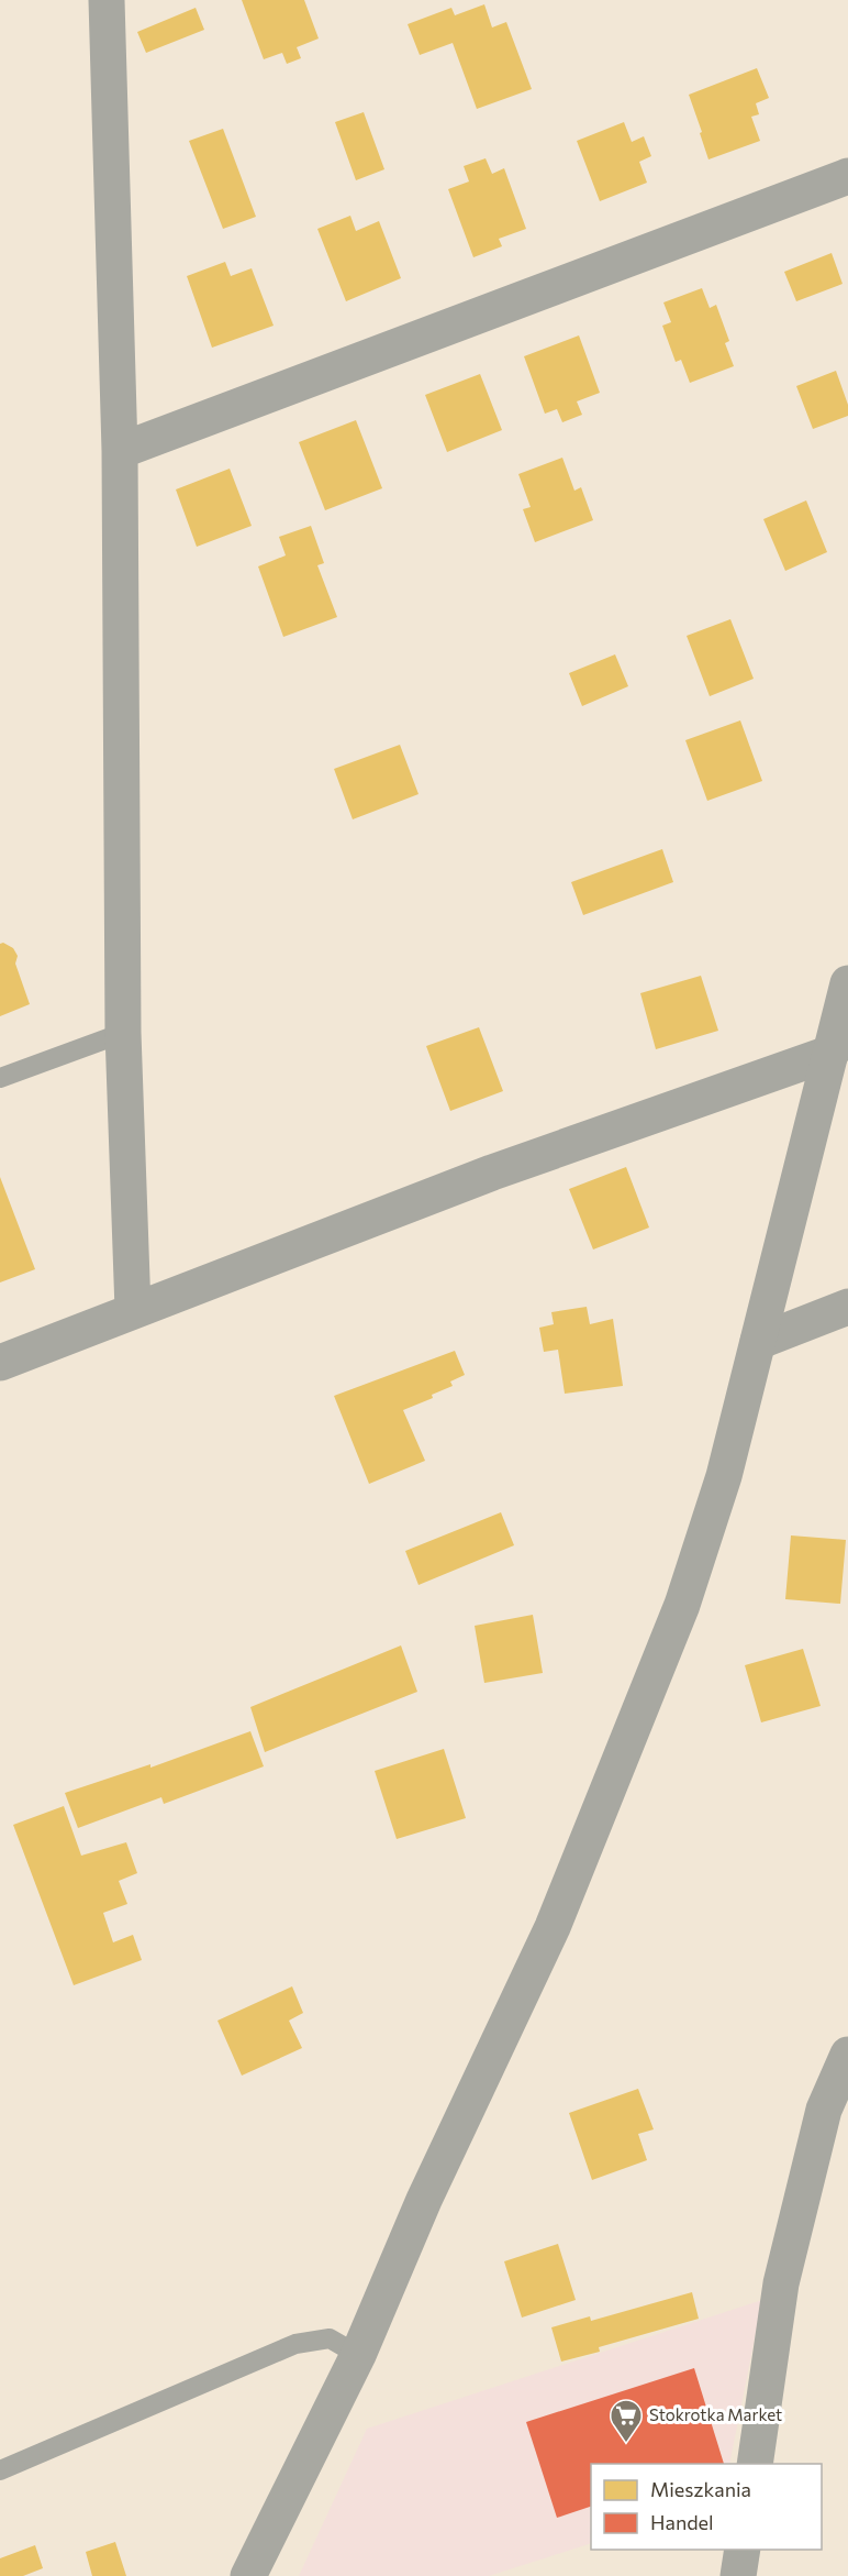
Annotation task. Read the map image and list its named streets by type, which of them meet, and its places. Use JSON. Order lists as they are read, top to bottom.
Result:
{
  "places": {
    "supermarket": ["Stokrotka Market"]
  },
  "legend": ["Mieszkania", "Handel"]
}
